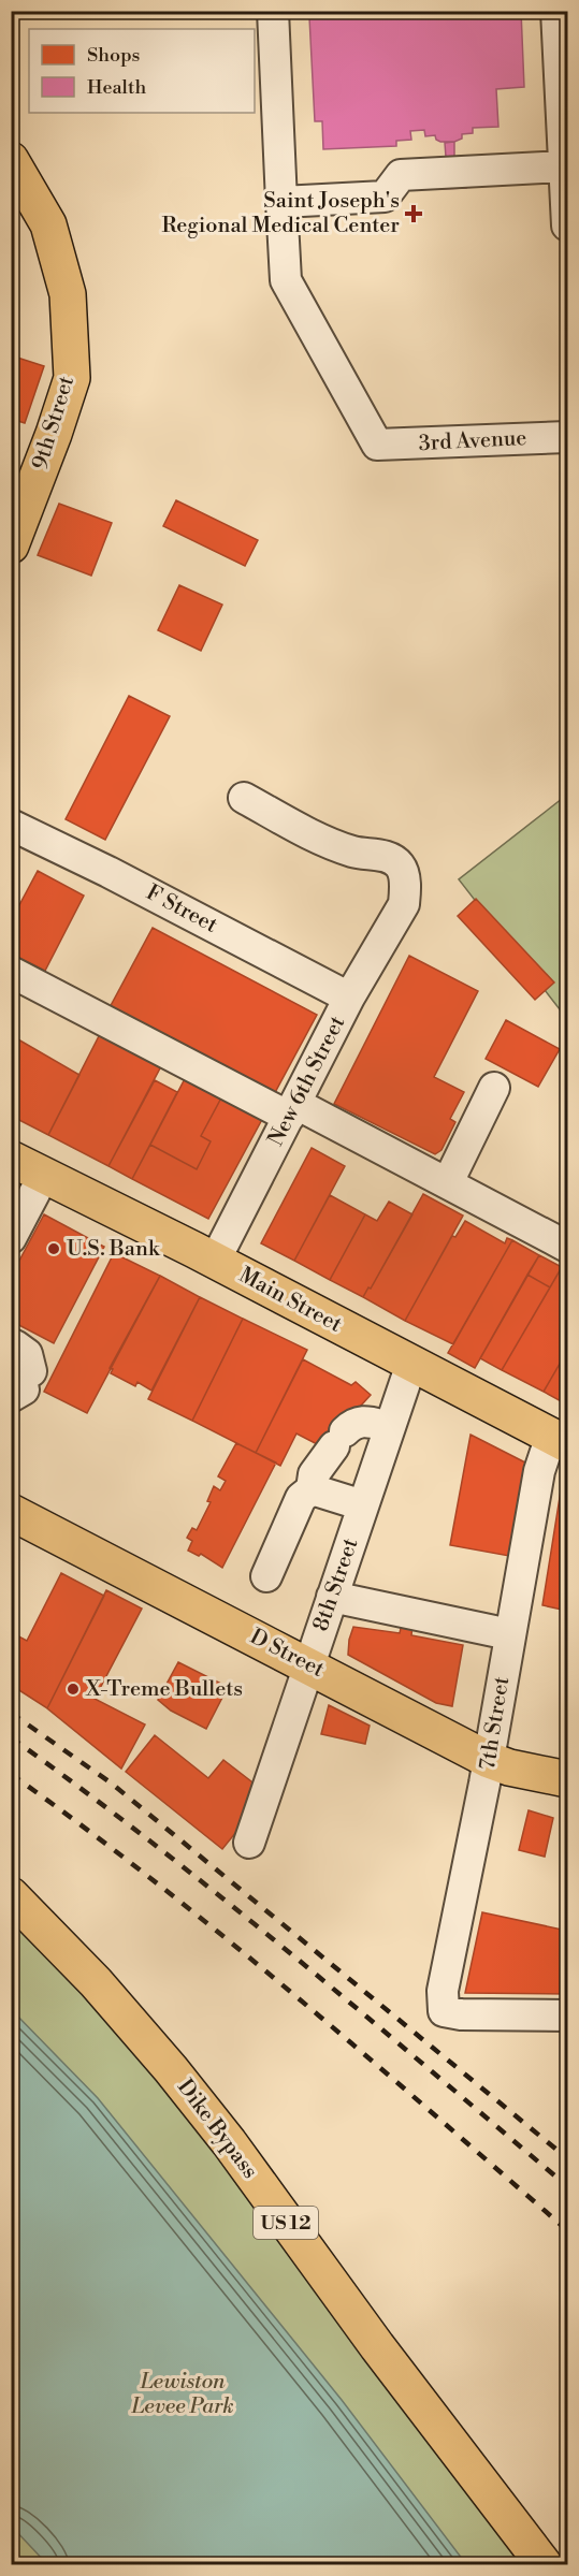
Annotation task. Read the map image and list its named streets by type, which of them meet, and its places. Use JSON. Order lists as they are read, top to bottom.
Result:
{
  "streets": {
    "main road": [
      "9th Street",
      "Main Street",
      "D Street",
      "Dike Bypass",
      "US 12"
    ],
    "street": [
      "3rd Avenue",
      "F Street",
      "New 6th Street",
      "8th Street",
      "7th Street"
    ]
  },
  "crossings": [
    ["F Street", "New 6th Street"],
    ["New 6th Street", "Main Street"],
    ["Main Street", "8th Street"],
    ["Main Street", "7th Street"],
    ["8th Street", "D Street"],
    ["D Street", "7th Street"]
  ],
  "parks": ["Lewiston Levee Park"],
  "places": {
    "health": ["Saint Joseph's Regional Medical Center"],
    "other": ["U.S. Bank", "X-Treme Bullets"]
  },
  "legend": ["Shops", "Health"]
}
